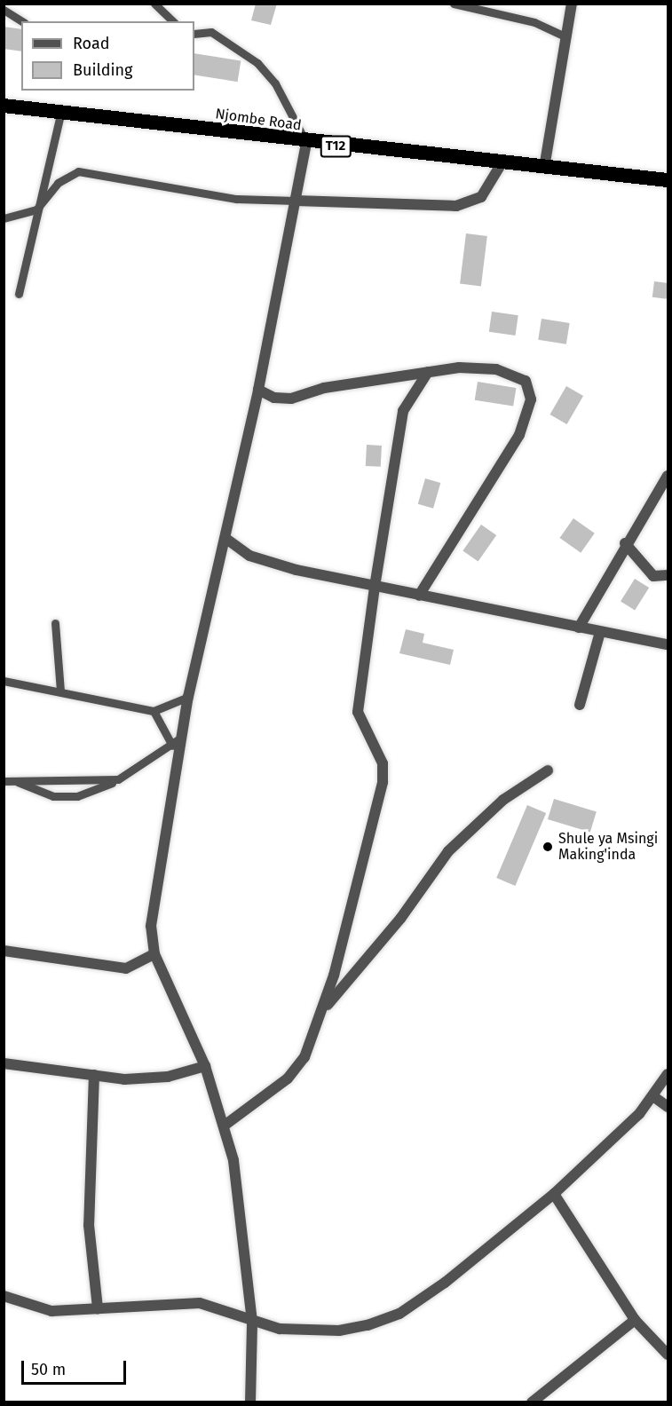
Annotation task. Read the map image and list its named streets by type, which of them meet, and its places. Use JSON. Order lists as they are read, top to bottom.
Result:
{
  "streets": {
    "highway": ["Njombe Road", "T12"]
  },
  "places": ["Shule ya Msingi Making'inda"],
  "legend": ["Road", "Building"],
  "scale_bar": "50 m"
}
